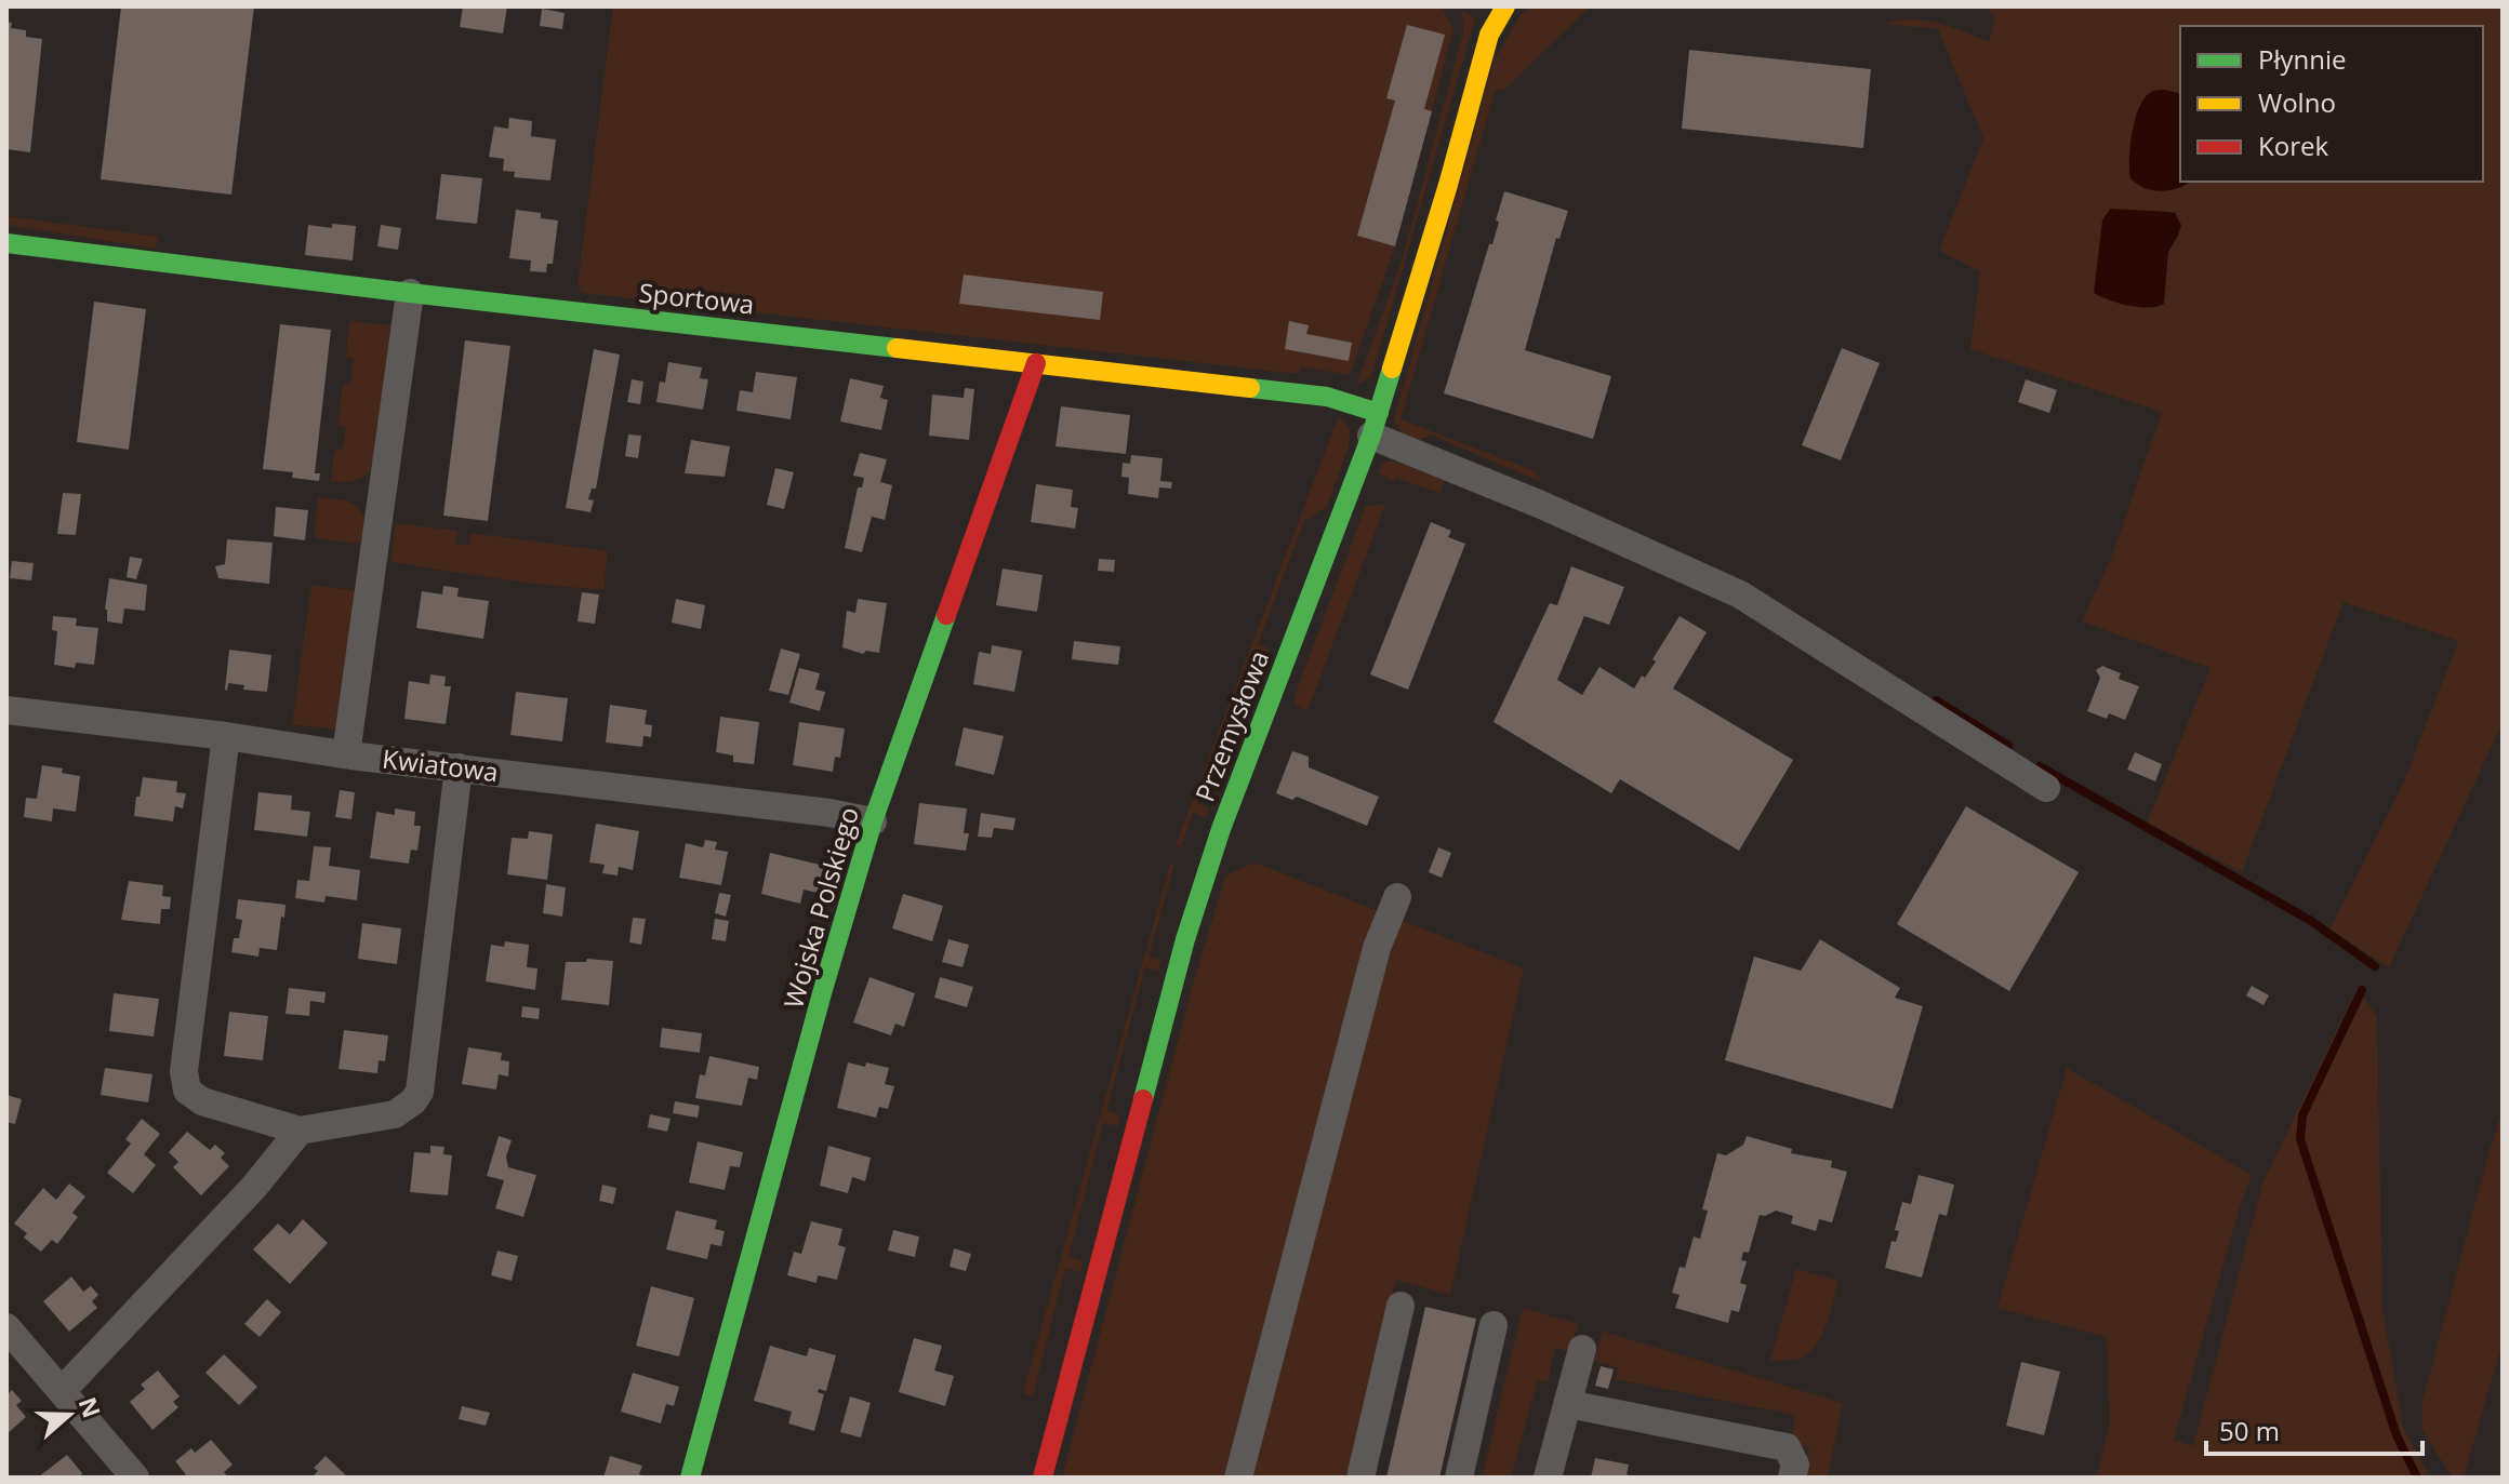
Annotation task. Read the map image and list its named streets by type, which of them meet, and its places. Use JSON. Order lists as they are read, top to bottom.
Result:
{
  "streets": {
    "street": [
      "Sportowa",
      "Przemysłowa",
      "Kwiatowa",
      "Wojska Polskiego"
    ]
  },
  "crossings": [
    ["Sportowa", "Przemysłowa"],
    ["Sportowa", "Wojska Polskiego"],
    ["Kwiatowa", "Wojska Polskiego"]
  ],
  "legend": ["Płynnie", "Wolno", "Korek"],
  "scale_bar": "50 m",
  "north": "right"
}
